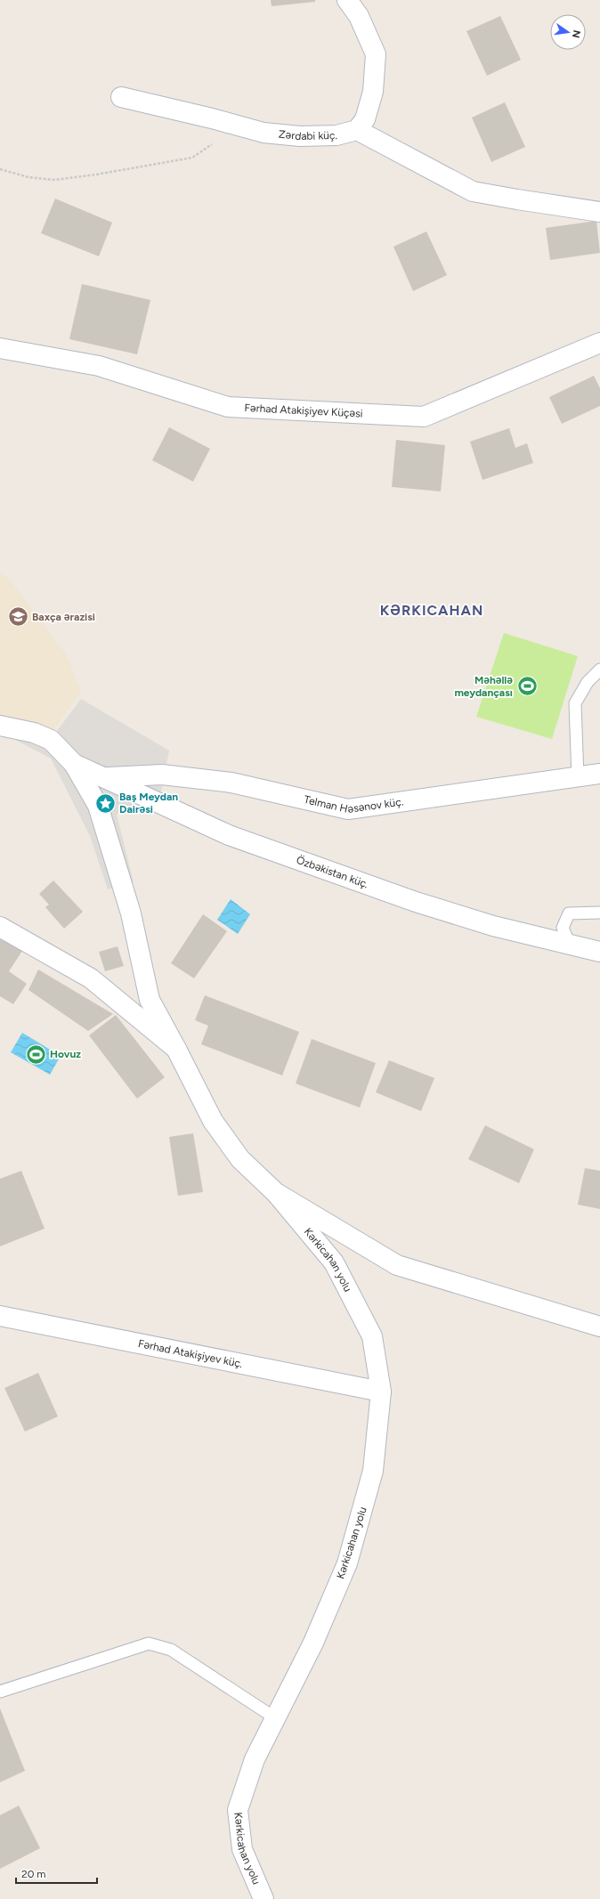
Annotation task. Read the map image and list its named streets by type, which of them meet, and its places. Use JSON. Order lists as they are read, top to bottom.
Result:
{
  "streets": {
    "street": [
      "Zərdabi küç.",
      "Fərhad Atakişiyev Küçəsi",
      "Telman Həsənov küç.",
      "Özbəkistan küç.",
      "Kərkicahan yolu",
      "Fərhad Atakişiyev küç."
    ]
  },
  "crossings": [
    ["Telman Həsənov küç.", "Özbəkistan küç."],
    ["Kərkicahan yolu", "Fərhad Atakişiyev küç."]
  ],
  "districts": ["KƏRKICAHAN"],
  "places": {
    "school or university": ["Baxça ərazisi"],
    "sports": ["Məhəllə meydançası", "Hovuz"],
    "place": ["Baş Meydan Dairəsi"]
  },
  "scale_bar": "20 m",
  "north": "right"
}
